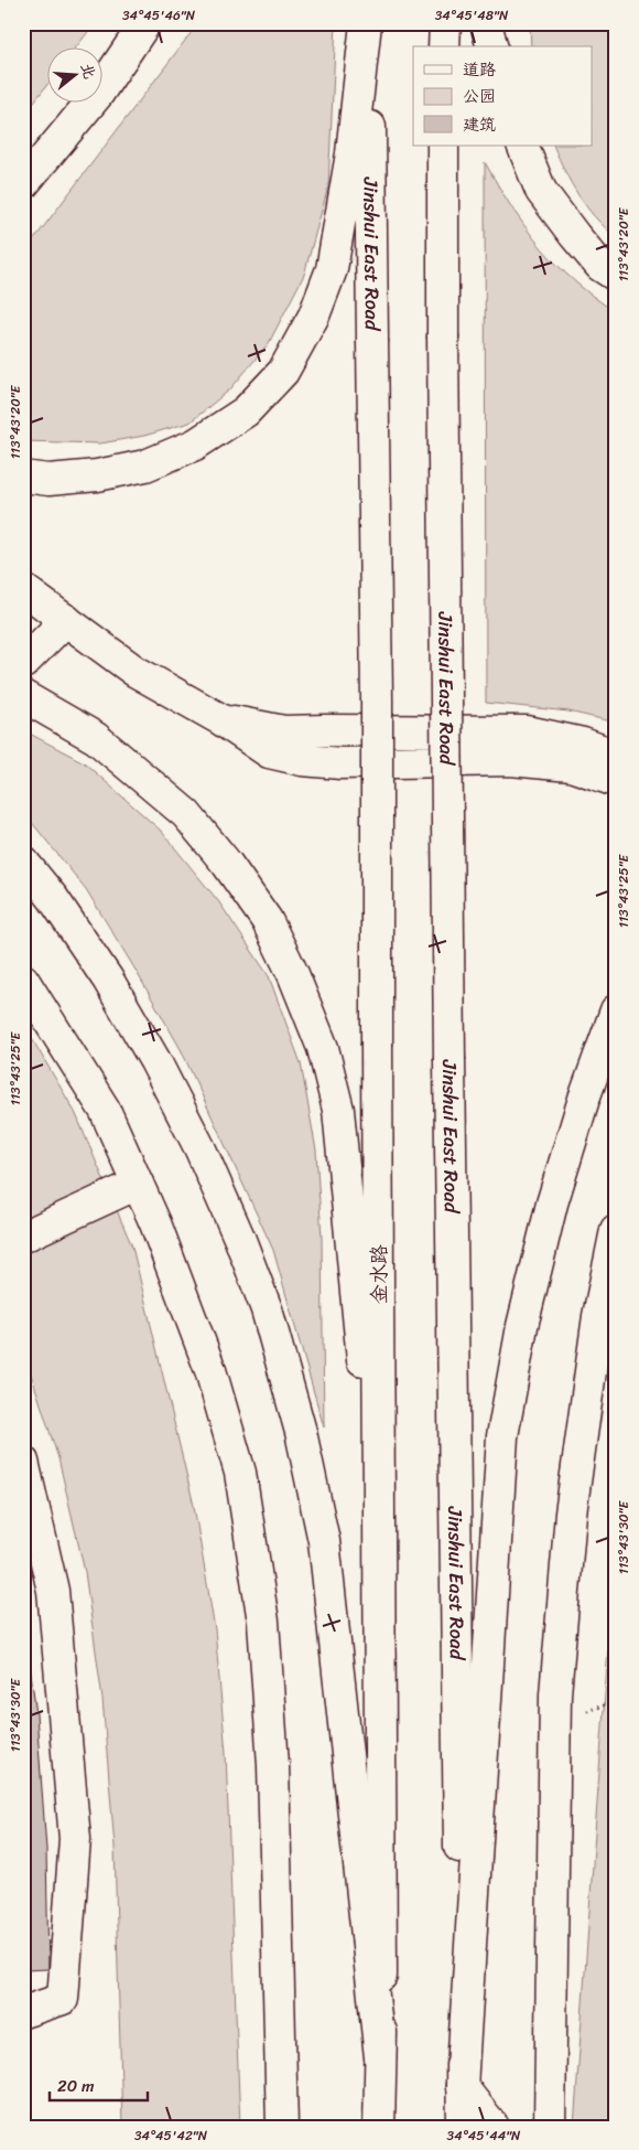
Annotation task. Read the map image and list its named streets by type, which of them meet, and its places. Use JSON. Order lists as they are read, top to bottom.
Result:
{
  "streets": {
    "main road": ["Jinshui East Road", "金水路"]
  },
  "crossings": [
    ["Jinshui East Road", "金水路"]
  ],
  "legend": ["道路", "公园", "建筑"],
  "scale_bar": "20 m",
  "north": "right",
  "coordinates": [
    "34°45'46\"N",
    "34°45'48\"N",
    "113°43'20\"E",
    "113°43'25\"E",
    "113°43'30\"E",
    "34°45'42\"N",
    "34°45'44\"N"
  ]
}
